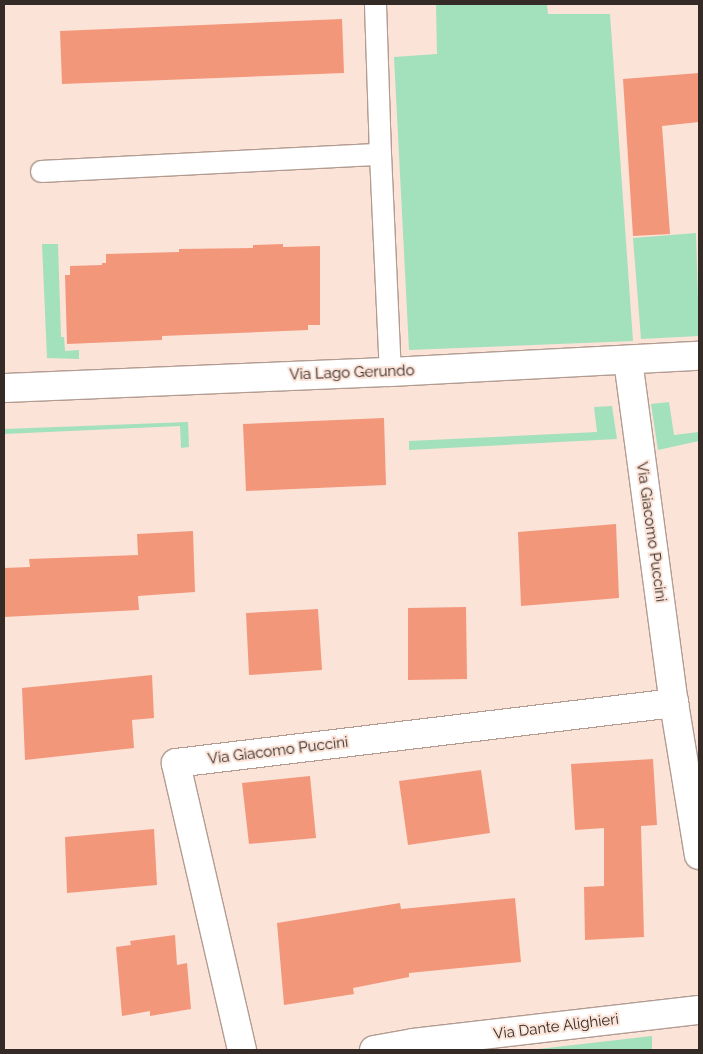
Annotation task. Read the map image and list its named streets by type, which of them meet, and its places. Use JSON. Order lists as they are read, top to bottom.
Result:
{
  "streets": {
    "street": ["Via Lago Gerundo", "Via Giacomo Puccini", "Via Dante Alighieri"]
  },
  "crossings": [
    ["Via Lago Gerundo", "Via Giacomo Puccini"]
  ]
}
